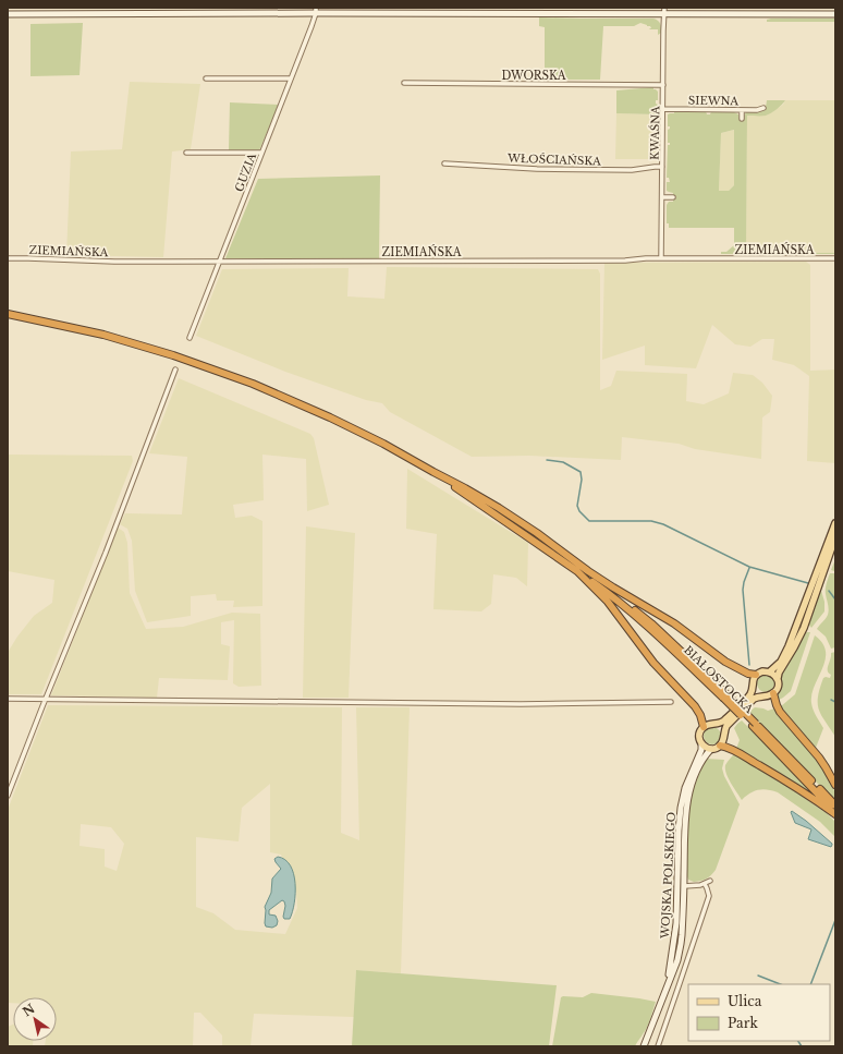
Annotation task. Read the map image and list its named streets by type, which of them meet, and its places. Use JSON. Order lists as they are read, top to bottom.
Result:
{
  "streets": {
    "highway": ["BIAŁOSTOCKA"],
    "main road": ["WOJSKA POLSKIEGO"],
    "street": [
      "DWORSKA",
      "SIEWNA",
      "KWAŚNA",
      "WŁOŚCIAŃSKA",
      "GUZIA",
      "ZIEMIAŃSKA"
    ]
  },
  "crossings": [
    ["DWORSKA", "KWAŚNA"],
    ["SIEWNA", "KWAŚNA"],
    ["KWAŚNA", "WŁOŚCIAŃSKA"],
    ["KWAŚNA", "ZIEMIAŃSKA"],
    ["GUZIA", "ZIEMIAŃSKA"]
  ],
  "legend": ["Ulica", "Park"],
  "north": "top left"
}
